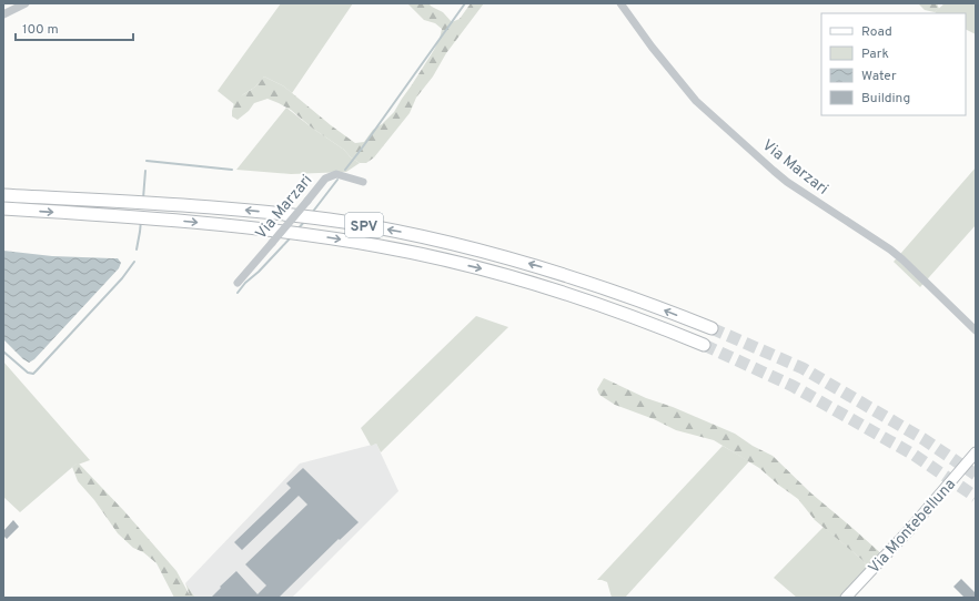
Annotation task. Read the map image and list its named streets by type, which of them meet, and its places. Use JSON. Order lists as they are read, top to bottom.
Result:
{
  "streets": {
    "highway": ["SPV"],
    "main road": ["Via Montebelluna"],
    "street": ["Via Marzari"]
  },
  "legend": [
    "Road",
    "Park",
    "Water",
    "Building"
  ],
  "scale_bar": "100 m"
}
